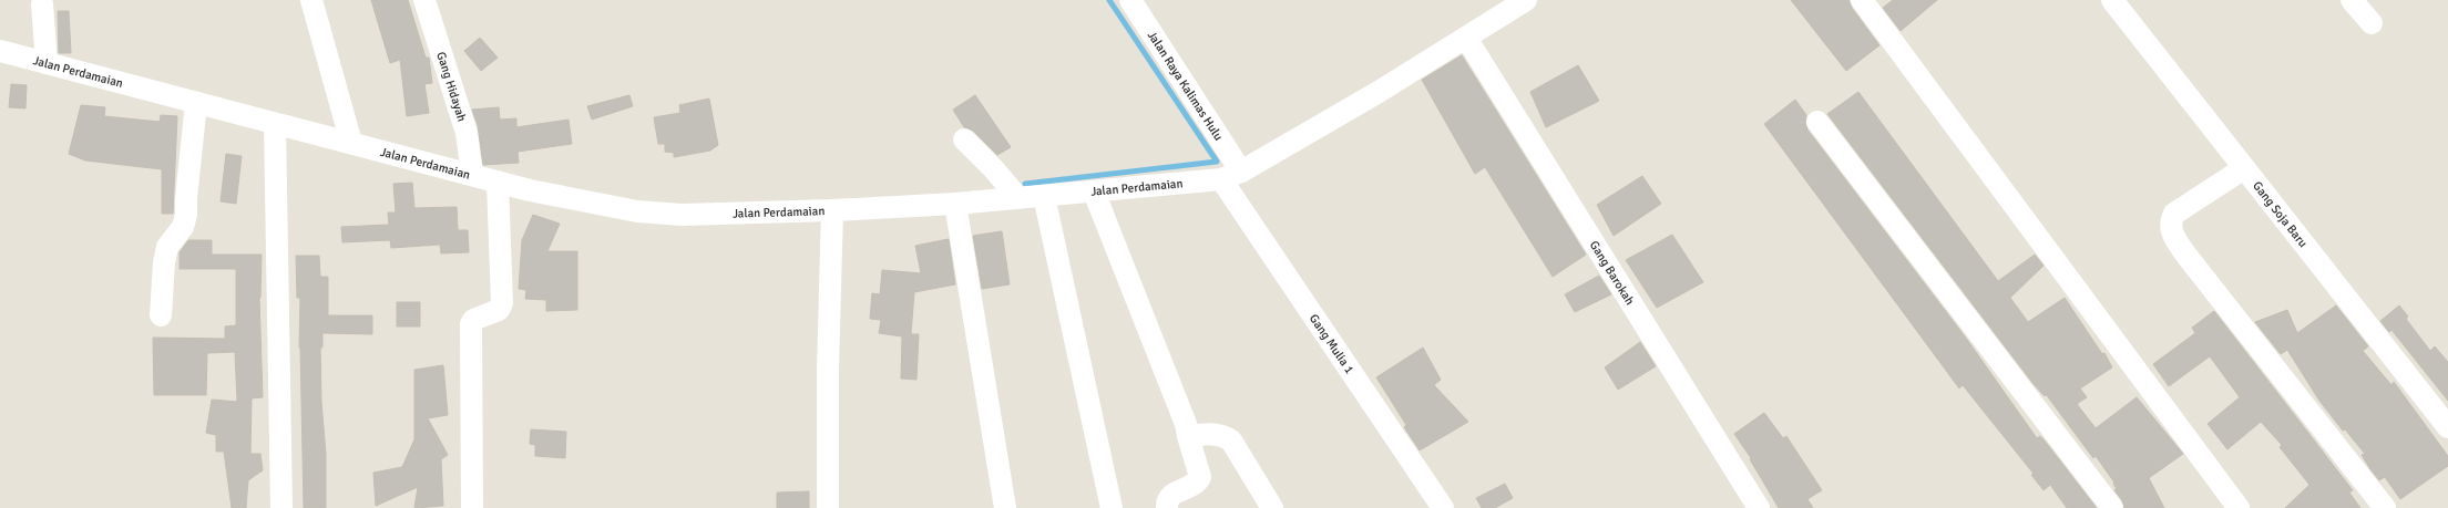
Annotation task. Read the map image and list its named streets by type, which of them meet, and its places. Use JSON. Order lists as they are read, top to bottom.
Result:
{
  "streets": {
    "street": [
      "Jalan Perdamaian",
      "Gang Hidayah",
      "Jalan Raya Kalimas Hulu",
      "Gang Soja Baru",
      "Gang Barokah",
      "Gang Mulia 1"
    ]
  },
  "crossings": [
    ["Jalan Perdamaian", "Gang Hidayah"],
    ["Jalan Perdamaian", "Jalan Raya Kalimas Hulu"],
    ["Jalan Perdamaian", "Gang Barokah"],
    ["Jalan Perdamaian", "Gang Mulia 1"],
    ["Jalan Raya Kalimas Hulu", "Gang Mulia 1"]
  ]
}
